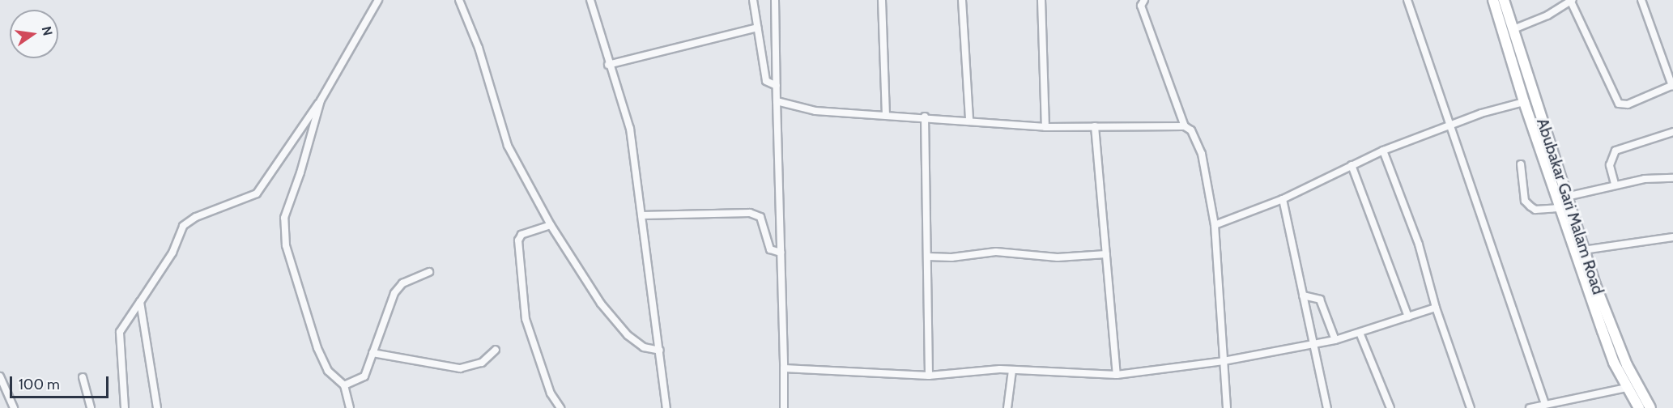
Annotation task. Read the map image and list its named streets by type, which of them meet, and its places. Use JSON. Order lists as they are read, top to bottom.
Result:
{
  "streets": {
    "street": ["Abubakar Gari Malam Road"]
  },
  "scale_bar": "100 m",
  "north": "right"
}
